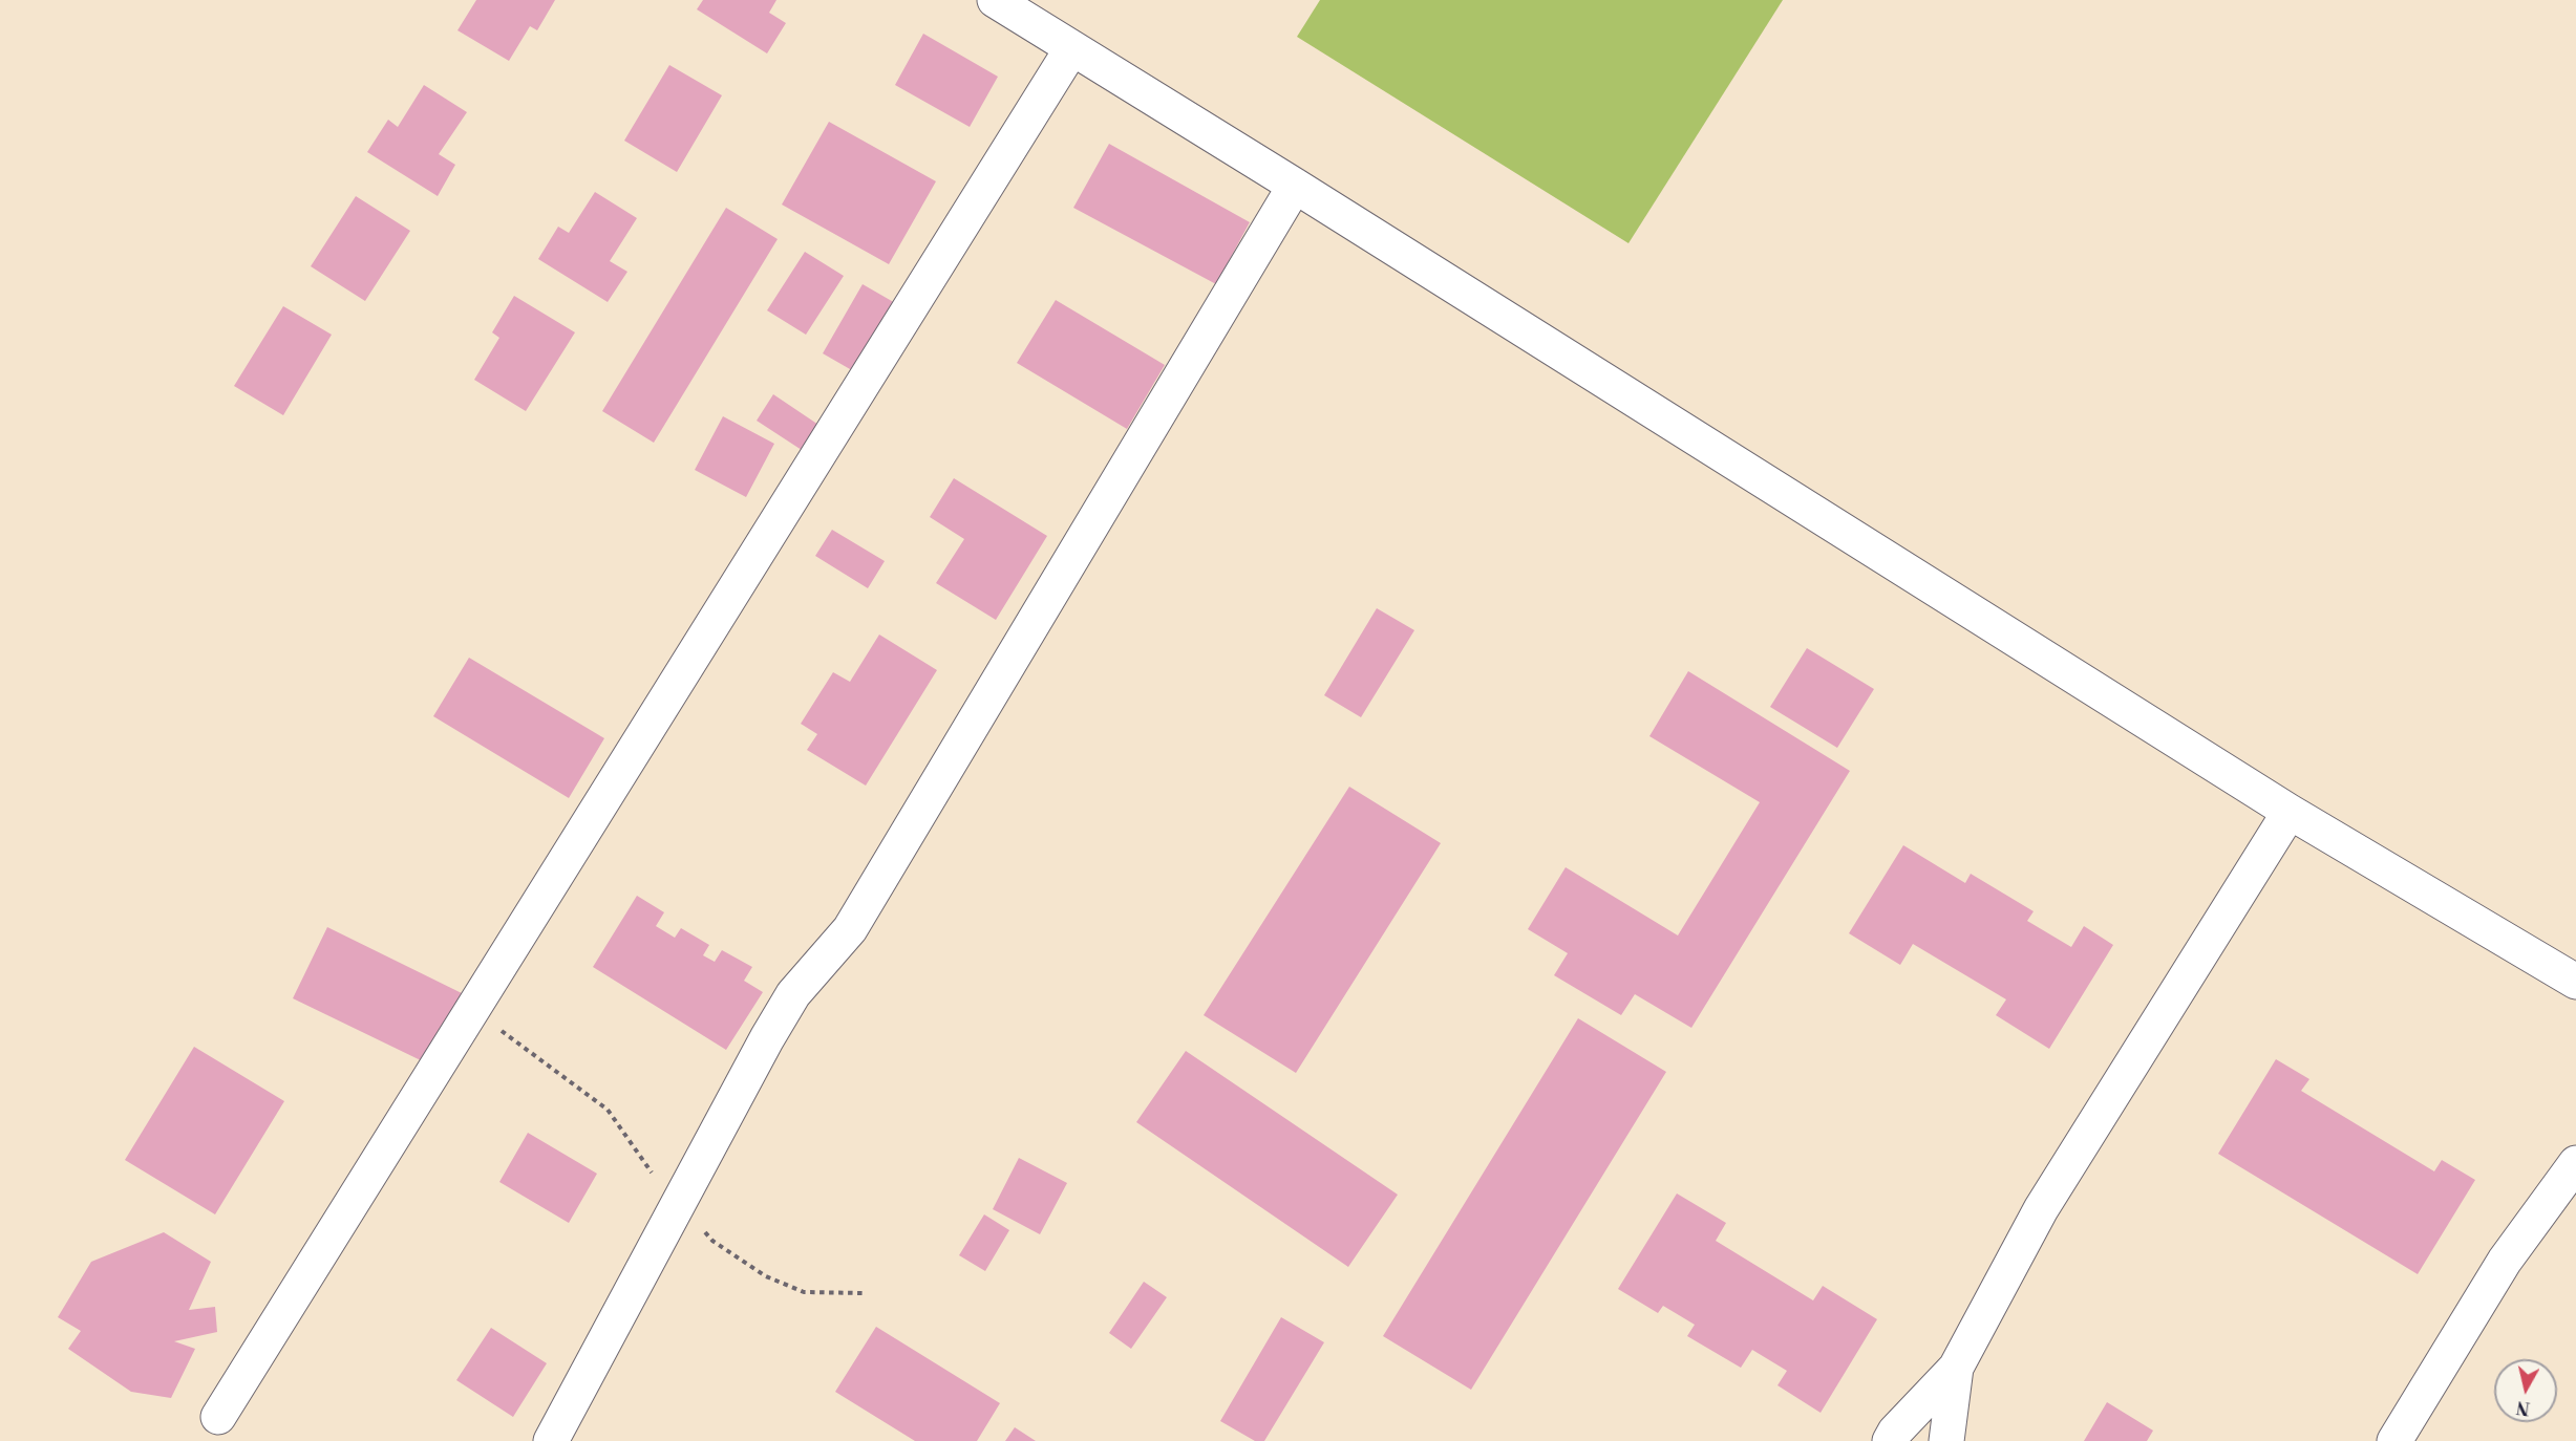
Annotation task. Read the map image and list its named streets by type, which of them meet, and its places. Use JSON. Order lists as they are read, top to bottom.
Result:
{
  "north": "bottom"
}
